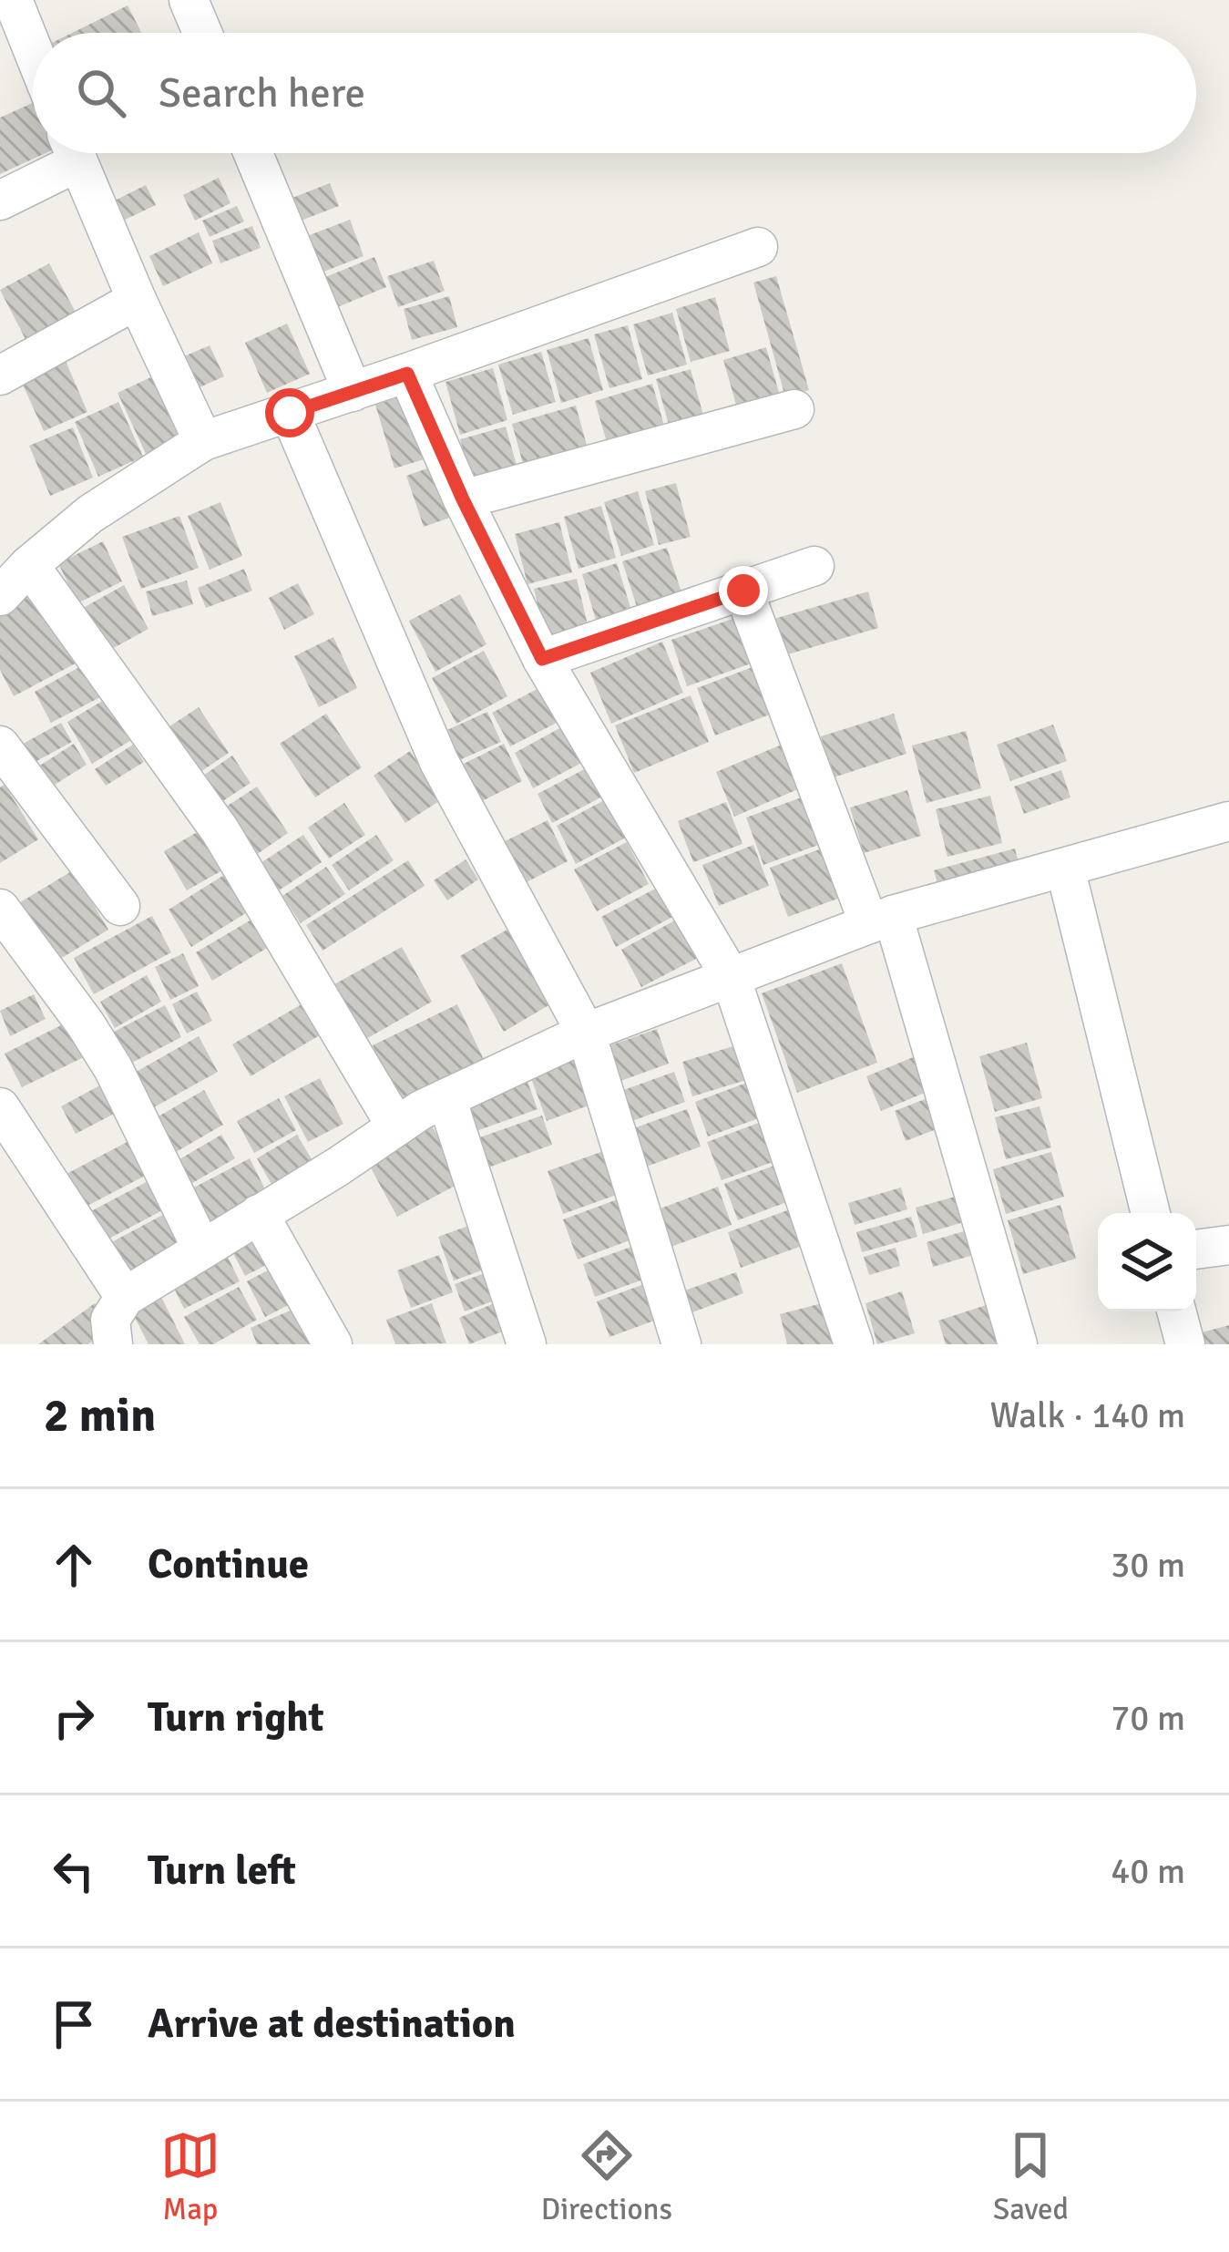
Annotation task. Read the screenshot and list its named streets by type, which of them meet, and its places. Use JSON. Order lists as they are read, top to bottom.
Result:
{
  "page": {
    "search": "Search here",
    "heading": ["2 min", "Walk · 140 m"],
    "list": [
      ["Continue", "30 m"],
      ["Turn right", "70 m"],
      ["Turn left", "40 m"],
      "Arrive at destination"
    ],
    "nav": ["Map", "Directions", "Saved"]
  }
}
